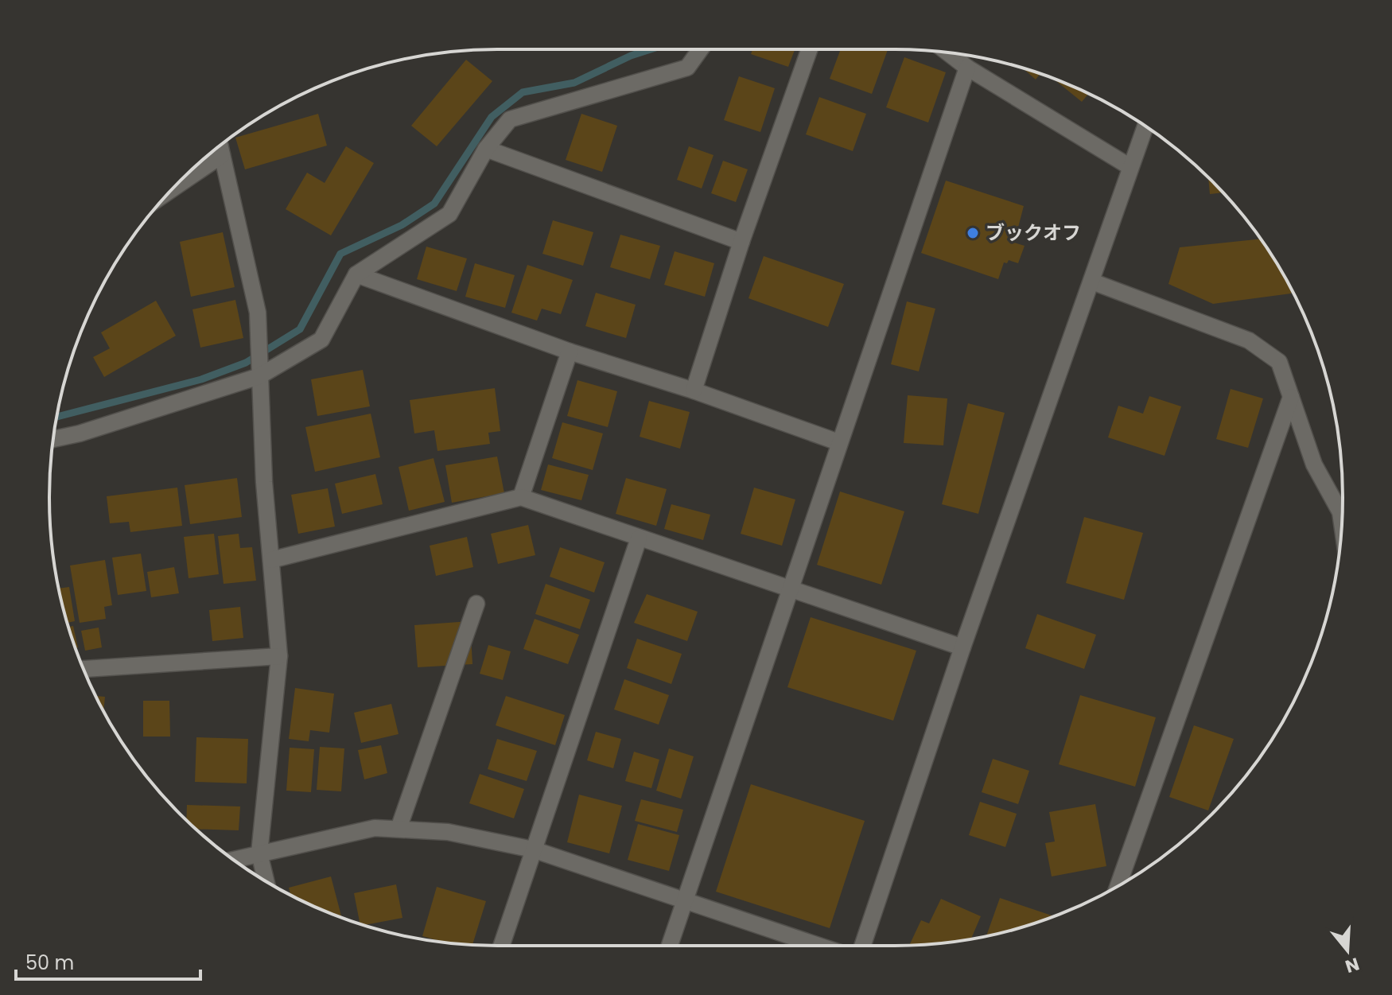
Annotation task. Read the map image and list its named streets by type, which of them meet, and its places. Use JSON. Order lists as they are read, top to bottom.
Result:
{
  "places": ["ブックオフ"],
  "scale_bar": "50 m",
  "north": "bottom"
}
